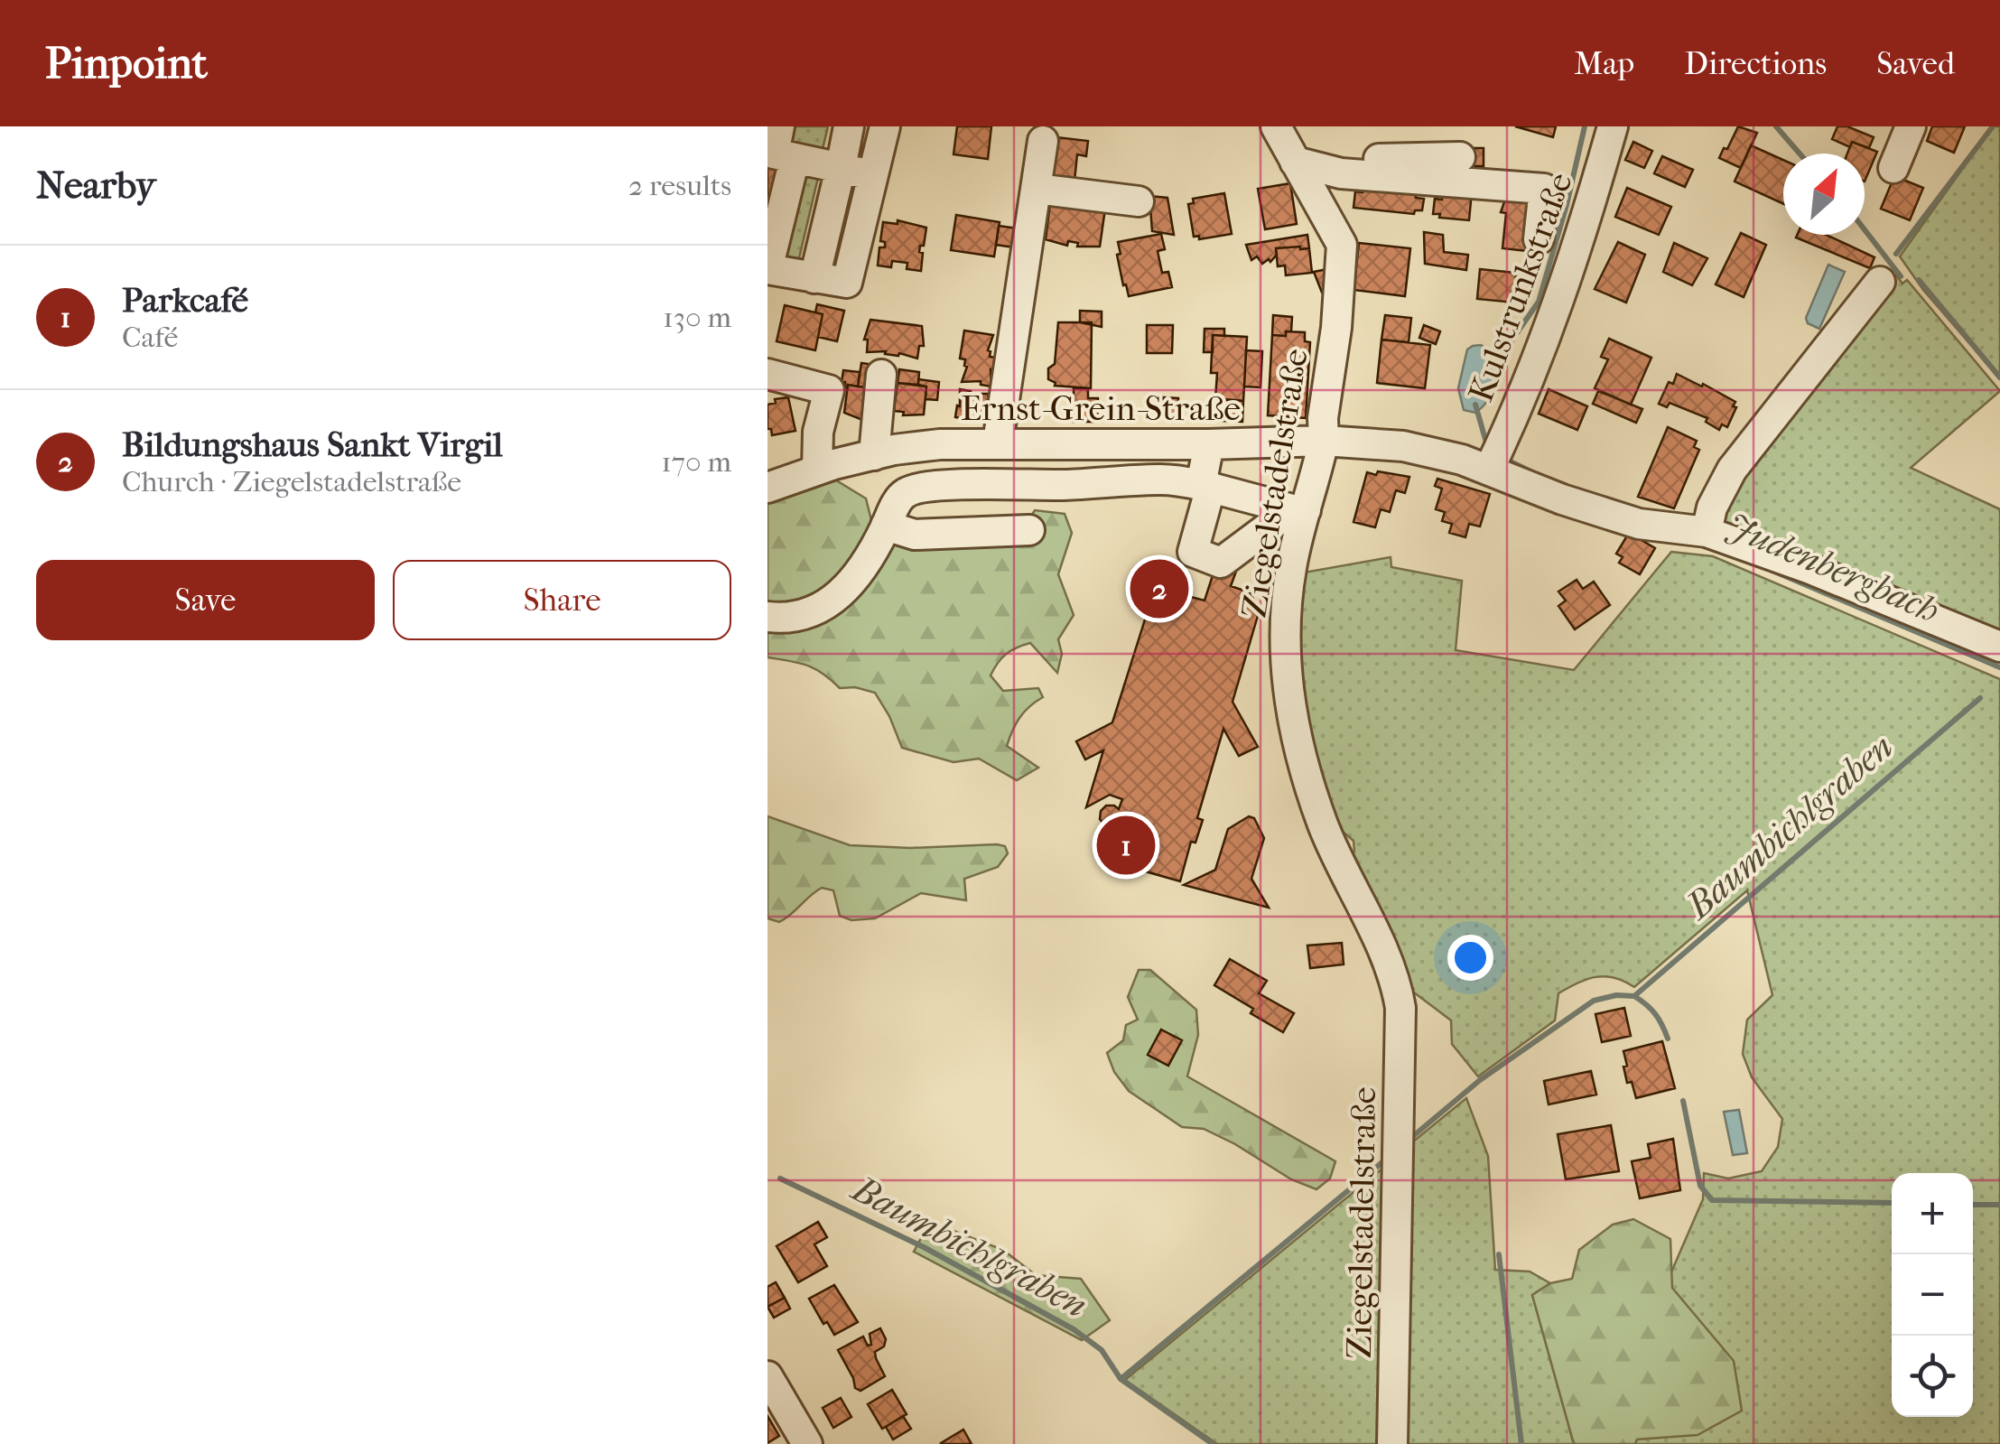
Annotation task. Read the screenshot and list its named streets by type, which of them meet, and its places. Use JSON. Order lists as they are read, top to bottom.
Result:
{
  "streets": {
    "street": ["Kulstrunkstraße", "Ernst-Grein-Straße", "Ziegelstadelstraße"]
  },
  "crossings": [
    ["Kulstrunkstraße", "Ernst-Grein-Straße"],
    ["Ernst-Grein-Straße", "Ziegelstadelstraße"]
  ],
  "water": ["Judenbergbach", "Baumbichlgraben"],
  "north": "top right",
  "page": {
    "header": "Pinpoint",
    "nav": ["Map", "Directions", "Saved"],
    "heading": ["Nearby", "2 results"],
    "list": [
      {
        "mark": "1",
        "name": "Parkcafé",
        "note": "Café",
        "value": "130 m"
      },
      {
        "mark": "2",
        "name": "Bildungshaus Sankt Virgil",
        "note": "Church · Ziegelstadelstraße",
        "value": "170 m"
      }
    ],
    "buttons": ["Save", "Share"],
    "pins": ["2", "1"],
    "map_buttons": ["+", "−"]
  }
}
